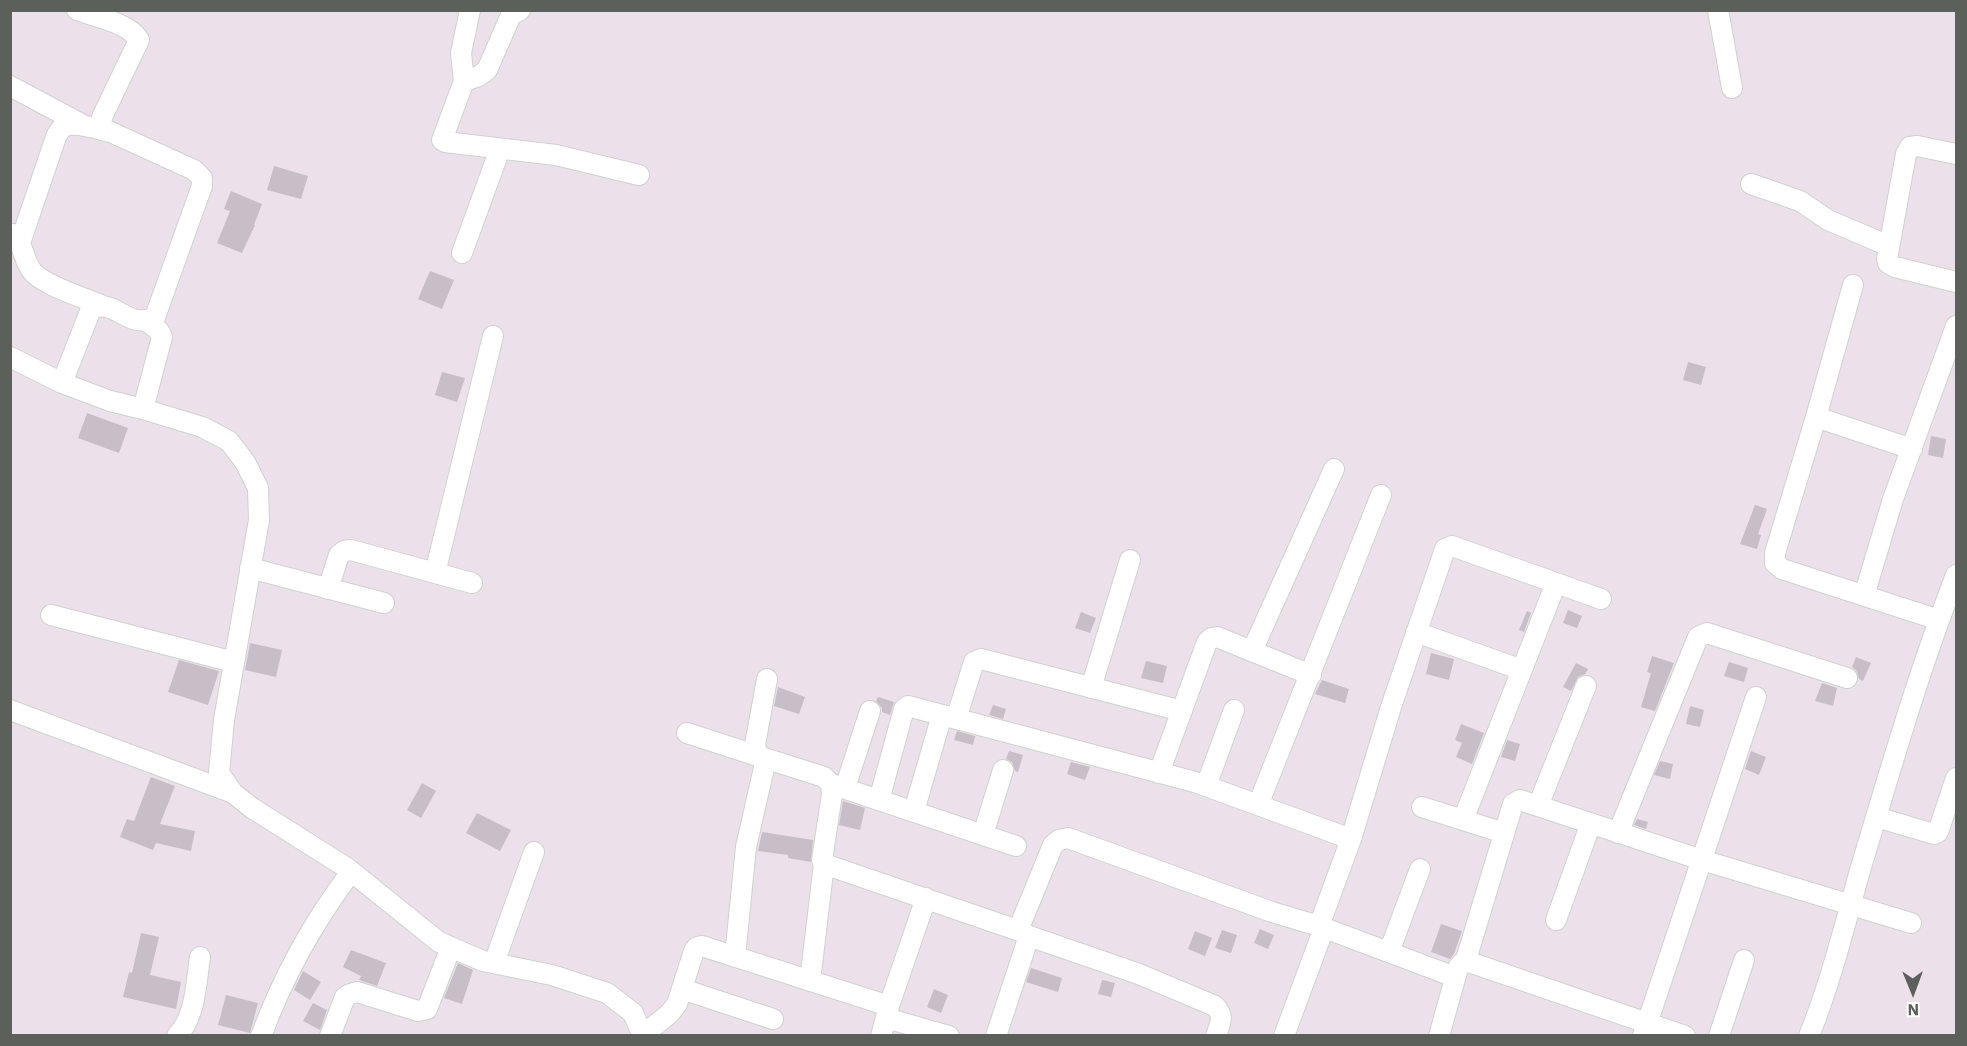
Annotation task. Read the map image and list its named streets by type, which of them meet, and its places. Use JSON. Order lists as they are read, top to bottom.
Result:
{
  "north": "bottom"
}
